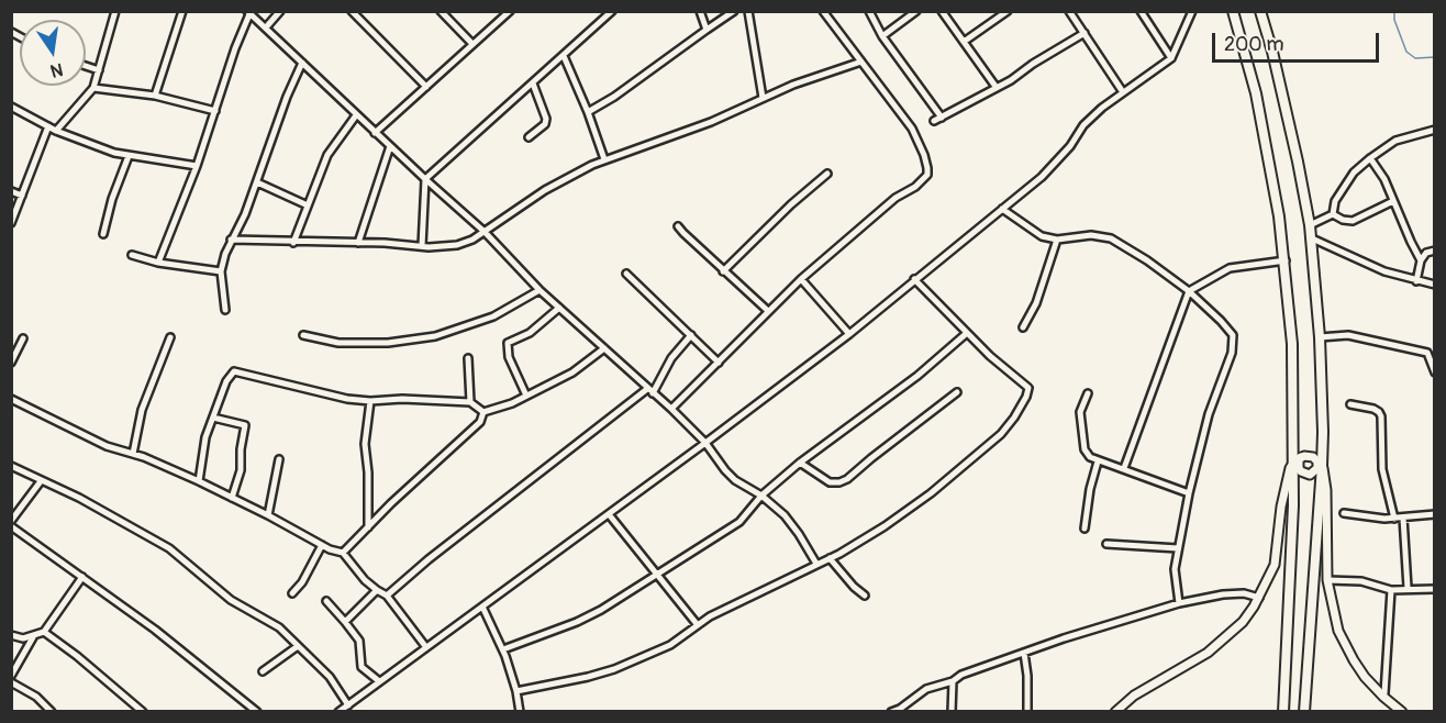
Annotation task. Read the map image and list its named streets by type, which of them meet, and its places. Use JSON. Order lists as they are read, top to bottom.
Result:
{
  "scale_bar": "200 m",
  "north": "bottom"
}
